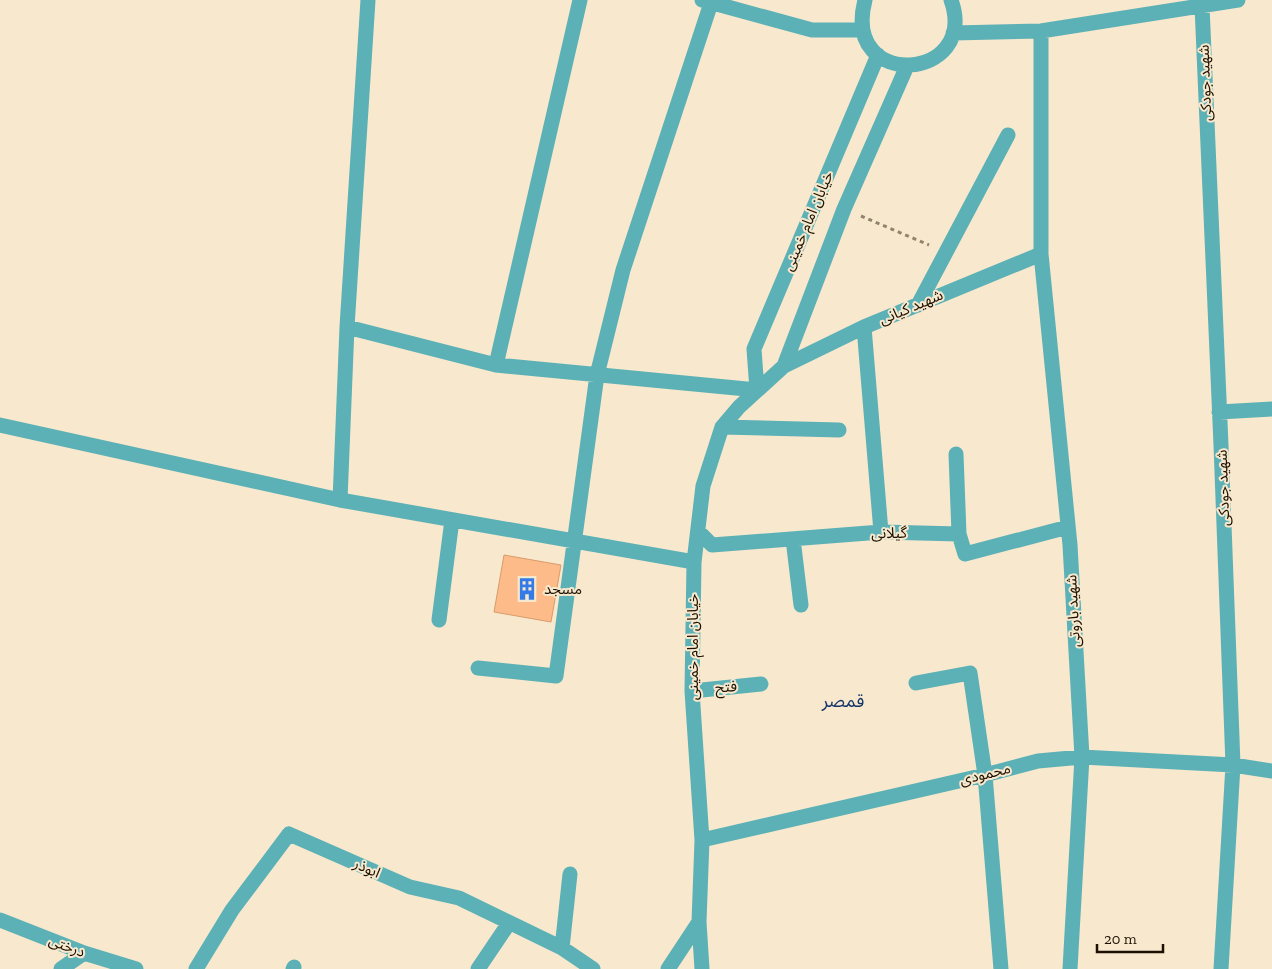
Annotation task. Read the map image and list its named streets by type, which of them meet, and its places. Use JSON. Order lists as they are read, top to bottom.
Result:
{
  "streets": {
    "street": [
      "شهید جودکی",
      "خیابان امام خمینی",
      "شهید کیانی",
      "گیلانی",
      "شهید باروتی",
      "فتح",
      "محمودی",
      "ابوذر",
      "درختی"
    ]
  },
  "crossings": [
    ["شهید جودکی", "محمودی"],
    ["خیابان امام خمینی", "شهید کیانی"],
    ["خیابان امام خمینی", "گیلانی"],
    ["خیابان امام خمینی", "فتح"],
    ["خیابان امام خمینی", "محمودی"],
    ["شهید کیانی", "شهید باروتی"],
    ["شهید باروتی", "محمودی"]
  ],
  "districts": ["قمصر"],
  "places": {
    "building": ["مسجد"]
  },
  "scale_bar": "20 m"
}
